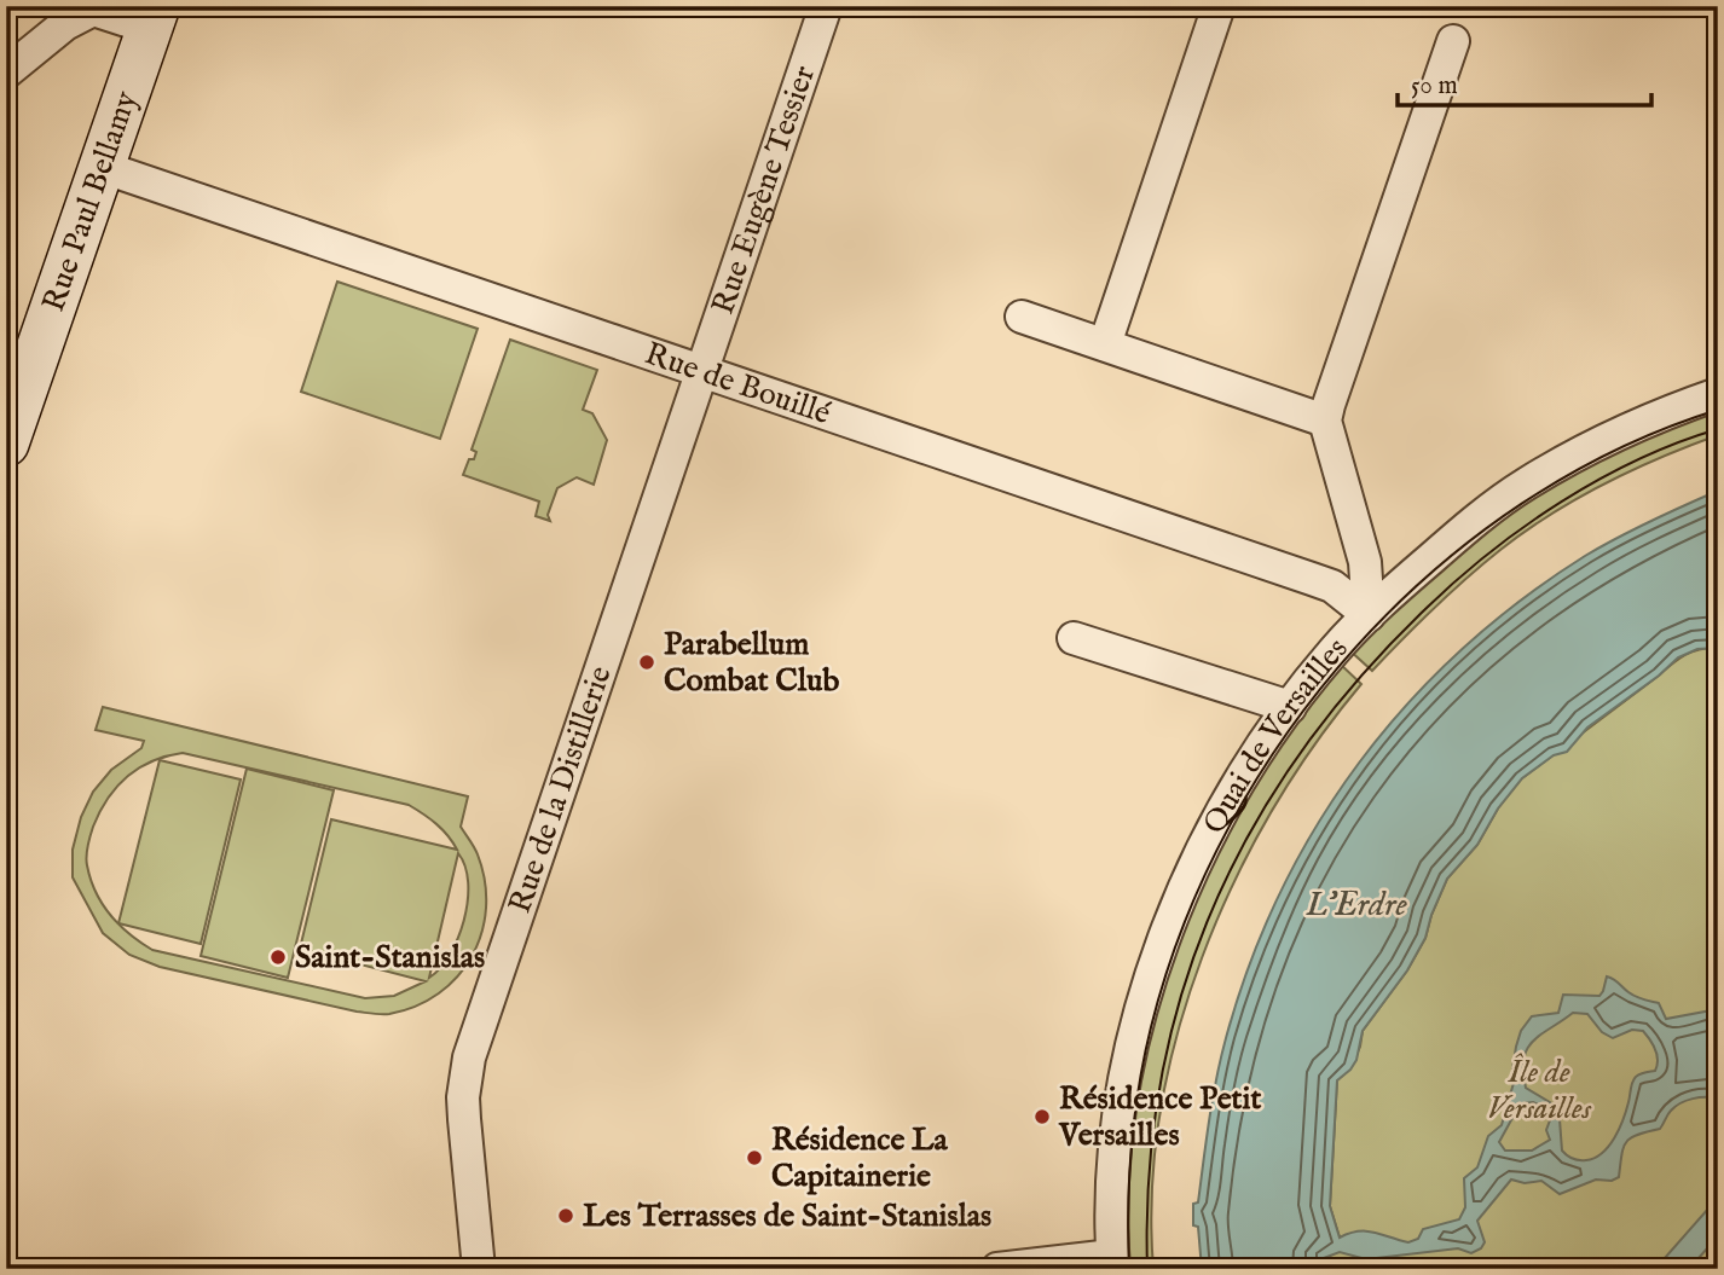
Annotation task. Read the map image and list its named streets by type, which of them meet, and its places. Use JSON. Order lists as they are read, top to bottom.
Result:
{
  "streets": {
    "main road": ["Rue Paul Bellamy"],
    "street": [
      "Rue Eugène Tessier",
      "Rue de Bouillé",
      "Quai de Versailles",
      "Rue de la Distillerie"
    ]
  },
  "crossings": [
    ["Rue Eugène Tessier", "Rue de Bouillé"],
    ["Rue Eugène Tessier", "Rue de la Distillerie"],
    ["Rue Paul Bellamy", "Rue de Bouillé"],
    ["Rue de Bouillé", "Quai de Versailles"],
    ["Rue de Bouillé", "Rue de la Distillerie"]
  ],
  "water": ["L'Erdre"],
  "parks": ["Île de Versailles"],
  "places": [
    "Parabellum Combat Club",
    "Saint-Stanislas",
    "Résidence Petit Versailles",
    "Résidence La Capitainerie",
    "Les Terrasses de Saint-Stanislas"
  ],
  "scale_bar": "50 m"
}
